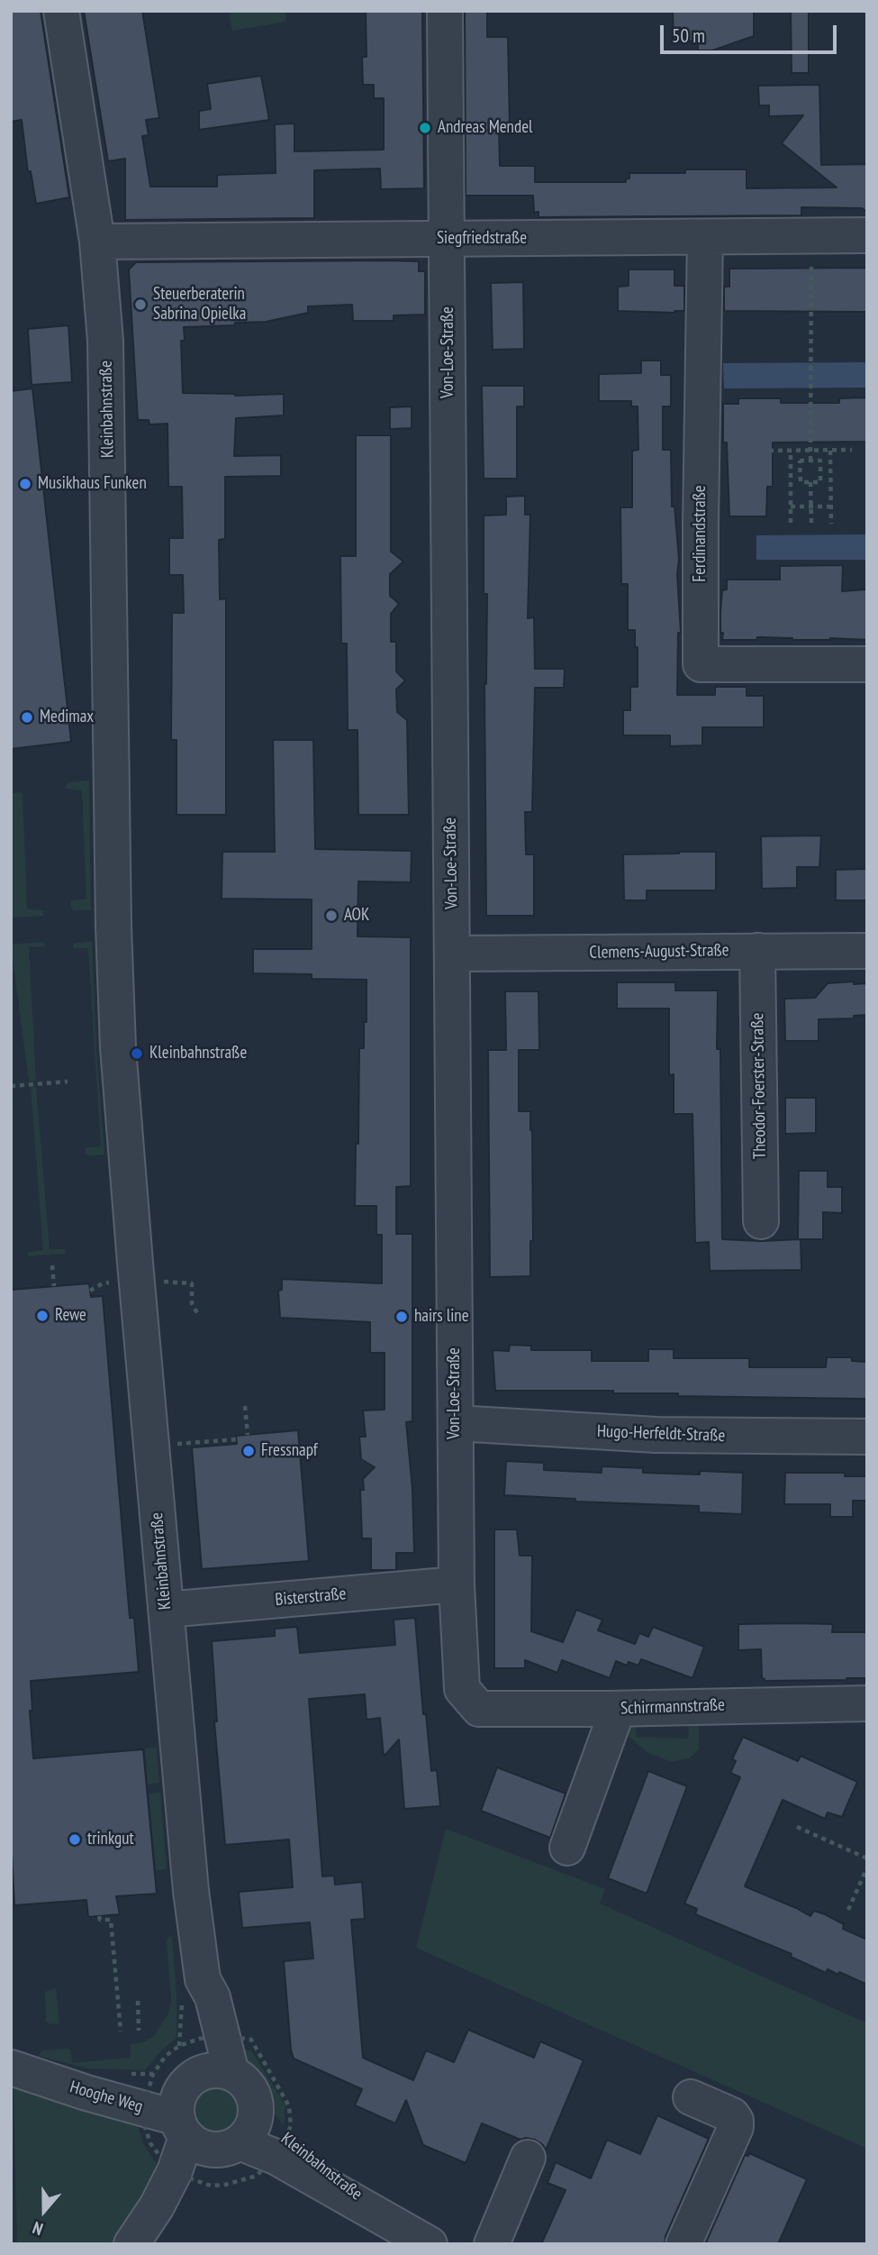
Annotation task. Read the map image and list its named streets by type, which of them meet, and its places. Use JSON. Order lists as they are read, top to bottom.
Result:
{
  "streets": {
    "street": [
      "Siegfriedstraße",
      "Von-Loe-Straße",
      "Kleinbahnstraße",
      "Ferdinandstraße",
      "Clemens-August-Straße",
      "Theodor-Foerster-Straße",
      "Hugo-Herfeldt-Straße",
      "Bisterstraße",
      "Schirrmannstraße",
      "Hooghe Weg"
    ]
  },
  "crossings": [
    ["Siegfriedstraße", "Von-Loe-Straße"],
    ["Siegfriedstraße", "Kleinbahnstraße"],
    ["Siegfriedstraße", "Ferdinandstraße"],
    ["Von-Loe-Straße", "Clemens-August-Straße"],
    ["Von-Loe-Straße", "Hugo-Herfeldt-Straße"],
    ["Von-Loe-Straße", "Bisterstraße"],
    ["Von-Loe-Straße", "Schirrmannstraße"],
    ["Kleinbahnstraße", "Bisterstraße"],
    ["Kleinbahnstraße", "Hooghe Weg"],
    ["Clemens-August-Straße", "Theodor-Foerster-Straße"]
  ],
  "places": [
    "Andreas Mendel",
    "Steuerberaterin Sabrina Opielka",
    "Musikhaus Funken",
    "Medimax",
    "AOK",
    "Kleinbahnstraße",
    "Rewe",
    "hairs line",
    "Fressnapf",
    "trinkgut"
  ],
  "scale_bar": "50 m",
  "north": "bottom"
}
